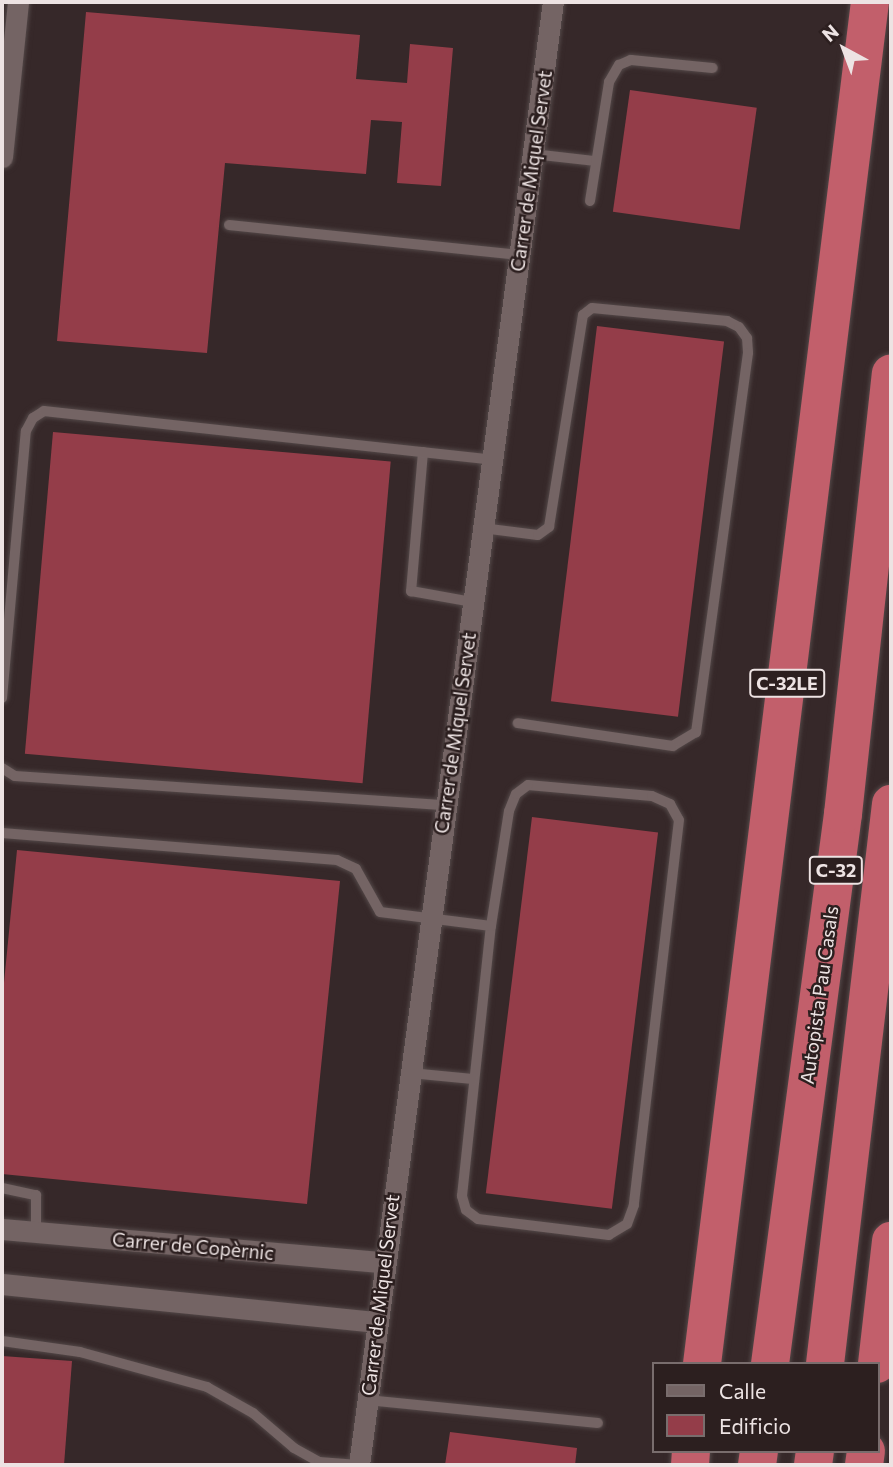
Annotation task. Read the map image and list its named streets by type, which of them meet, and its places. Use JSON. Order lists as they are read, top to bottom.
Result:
{
  "streets": {
    "highway": ["C-32LE", "C-32", "Autopista Pau Casals"],
    "street": ["Carrer de Miquel Servet", "Carrer de Copèrnic"]
  },
  "crossings": [
    ["Carrer de Miquel Servet", "Carrer de Copèrnic"]
  ],
  "legend": ["Calle", "Edificio"],
  "north": "top left"
}
